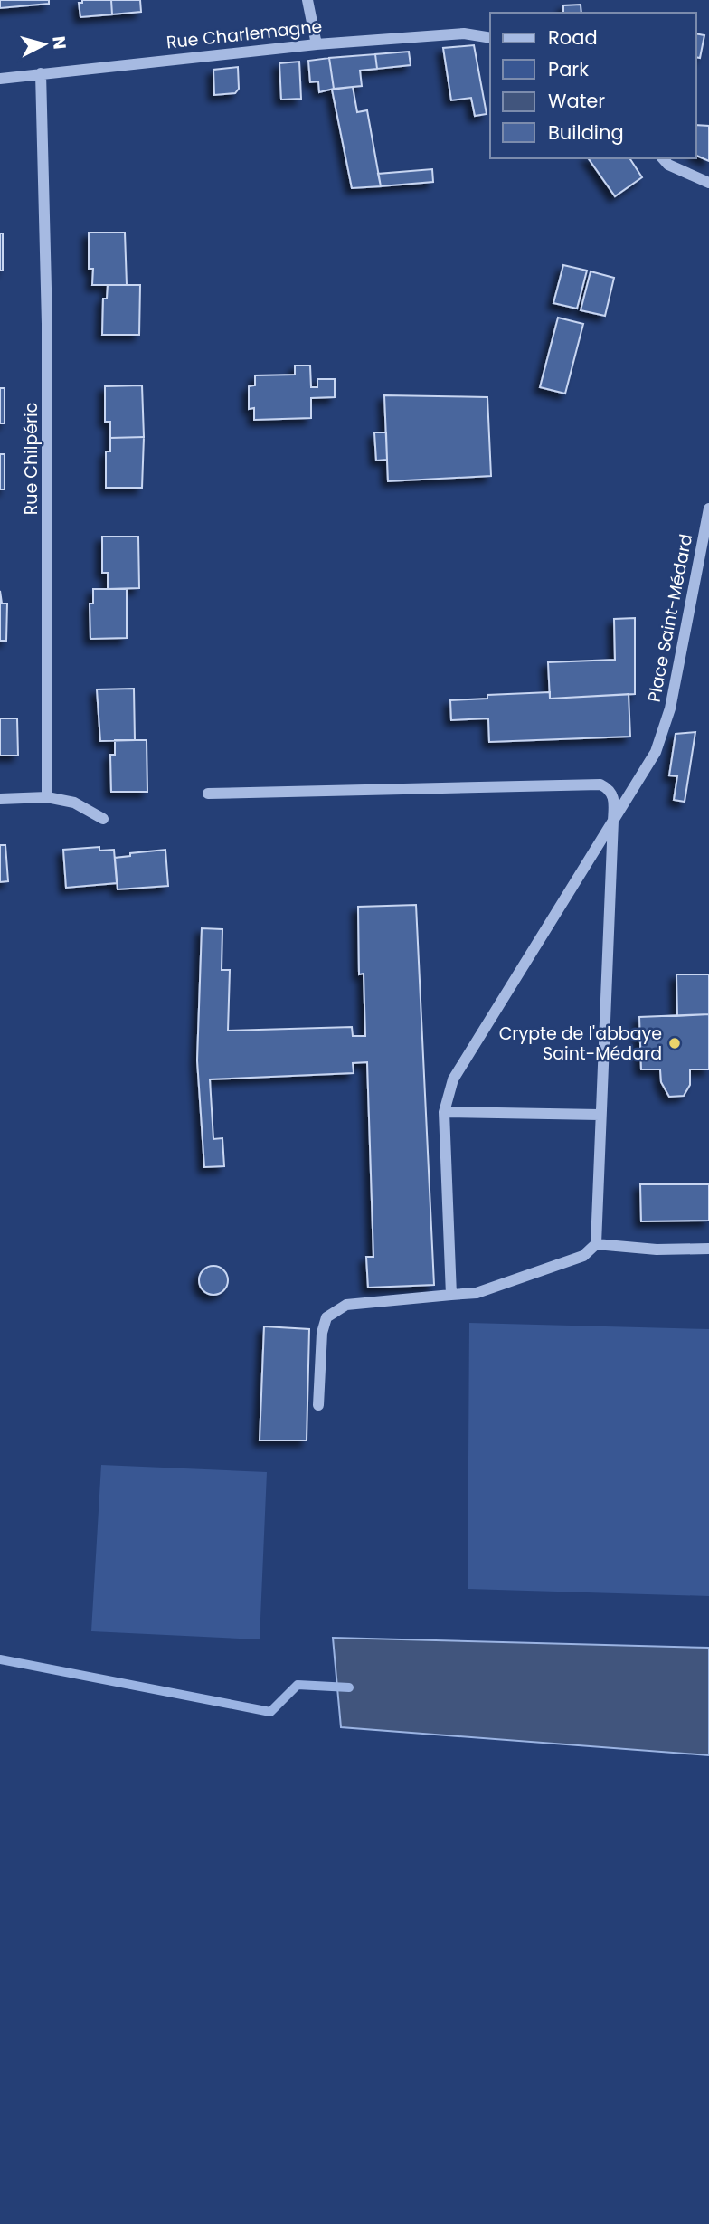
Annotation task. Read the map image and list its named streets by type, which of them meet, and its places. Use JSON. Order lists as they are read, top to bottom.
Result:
{
  "streets": {
    "street": ["Rue Charlemagne", "Rue Chilpéric", "Place Saint-Médard"]
  },
  "crossings": [
    ["Rue Charlemagne", "Rue Chilpéric"]
  ],
  "places": ["Crypte de l'abbaye Saint-Médard"],
  "legend": [
    "Road",
    "Park",
    "Water",
    "Building"
  ],
  "north": "right"
}
